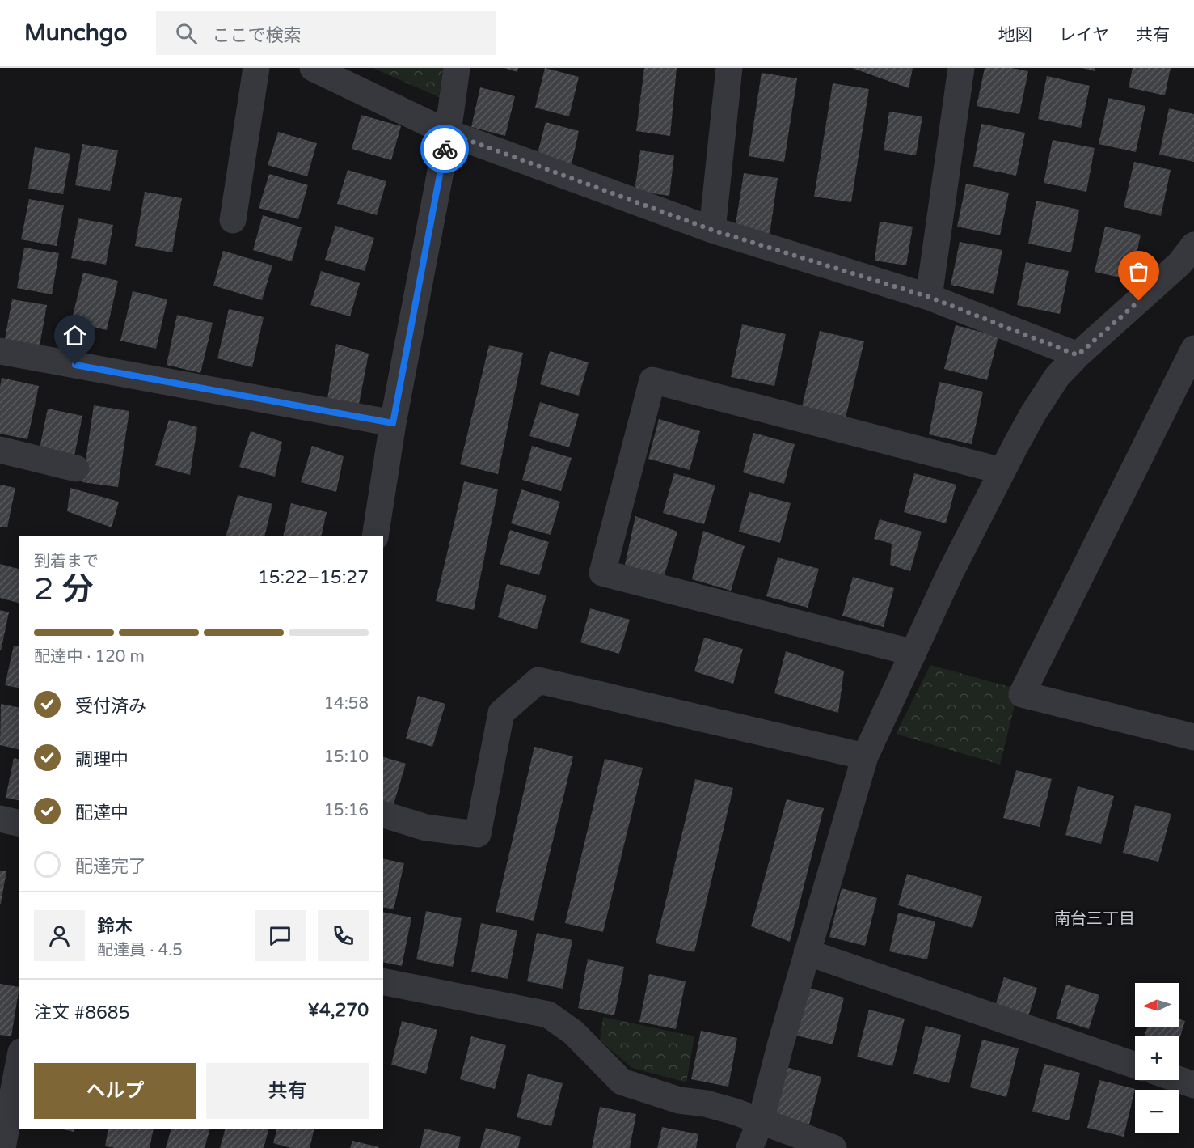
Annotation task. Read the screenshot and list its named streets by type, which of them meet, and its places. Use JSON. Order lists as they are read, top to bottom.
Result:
{
  "districts": ["南台三丁目"],
  "north": "left",
  "page": {
    "header": "Munchgo",
    "search": "ここで検索",
    "nav": ["地図", "レイヤ", "共有"],
    "heading": ["2 分", "到着まで", "15:22–15:27"],
    "panel": [
      "鈴木",
      "配達員 · 4.5",
      "注文 #8685",
      "¥4,270"
    ],
    "bar": "配達中 · 120 m",
    "list": [
      ["受付済み", "14:58"],
      ["調理中", "15:10"],
      ["配達中", "15:16"],
      "配達完了"
    ],
    "map_buttons": ["+", "−"],
    "buttons": ["ヘルプ", "共有"]
  }
}
